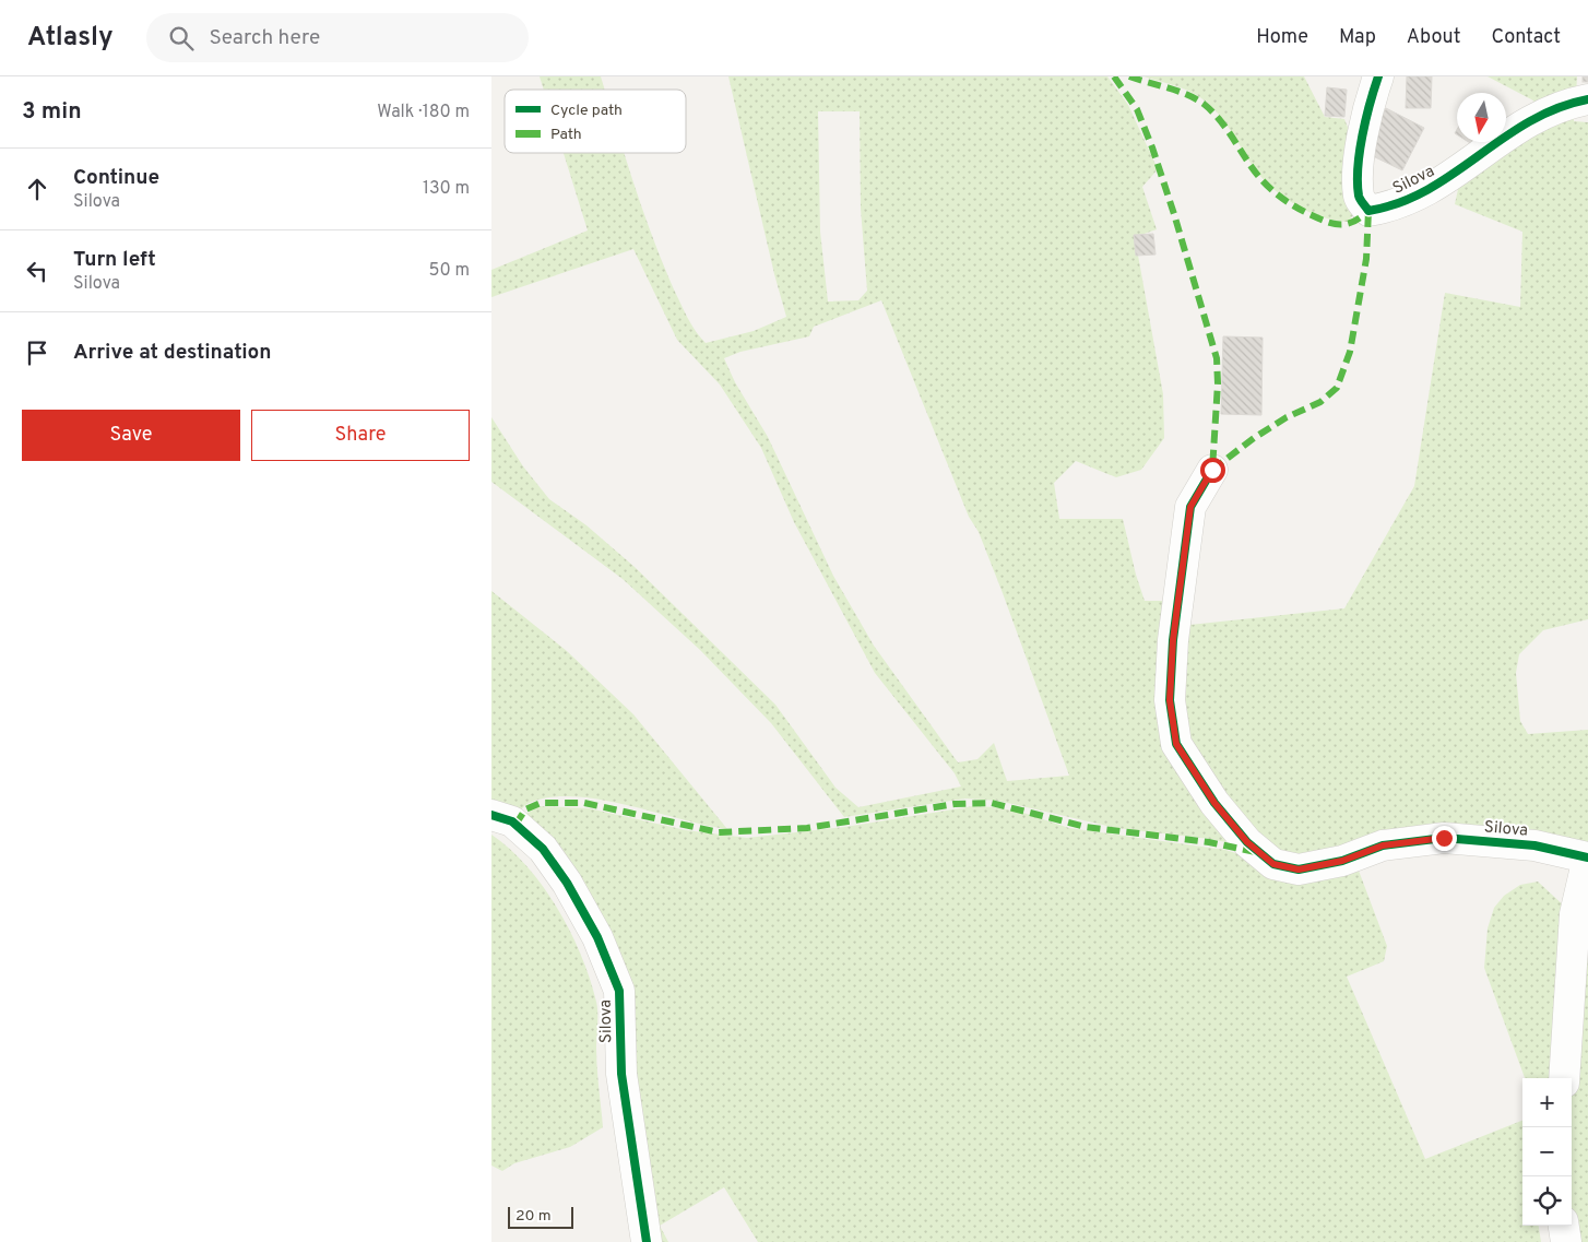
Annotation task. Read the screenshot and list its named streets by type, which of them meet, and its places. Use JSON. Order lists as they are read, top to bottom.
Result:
{
  "streets": {
    "street": ["Silova"]
  },
  "legend": ["Cycle path", "Path"],
  "scale_bar": "20 m",
  "north": "bottom",
  "page": {
    "header": "Atlasly",
    "search": "Search here",
    "nav": [
      "Home",
      "Map",
      "About",
      "Contact"
    ],
    "heading": ["3 min", "Walk · 180 m"],
    "list": [
      ["Continue", "Silova", "130 m"],
      ["Turn left", "Silova", "50 m"],
      "Arrive at destination"
    ],
    "buttons": ["Save", "Share"],
    "map_buttons": ["+", "−"],
    "scale": "20 m"
  }
}
